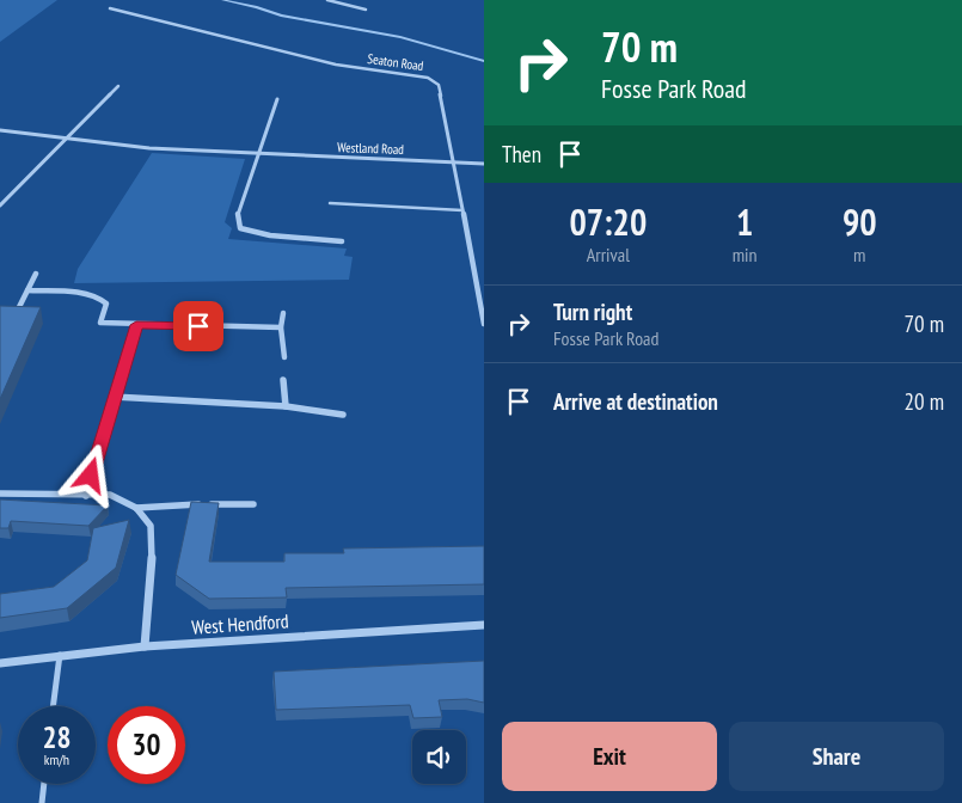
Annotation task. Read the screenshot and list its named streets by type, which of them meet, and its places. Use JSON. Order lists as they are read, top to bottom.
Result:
{
  "streets": {
    "street": ["Seaton Road", "Westland Road", "West Hendford"]
  },
  "crossings": [
    ["Seaton Road", "Westland Road"]
  ],
  "page": {
    "turn": ["70 m", "Fosse Park Road"],
    "then": "Then",
    "eta": [
      "07:20",
      "Arrival",
      "1",
      "min",
      "90",
      "m"
    ],
    "list": [
      {
        "name": "Turn right",
        "note": "Fosse Park Road",
        "value": "70 m"
      },
      {
        "name": "Arrive at destination",
        "value": "20 m"
      }
    ],
    "speed": "28 km/h",
    "limit": "30",
    "buttons": ["Exit", "Share"]
  }
}
